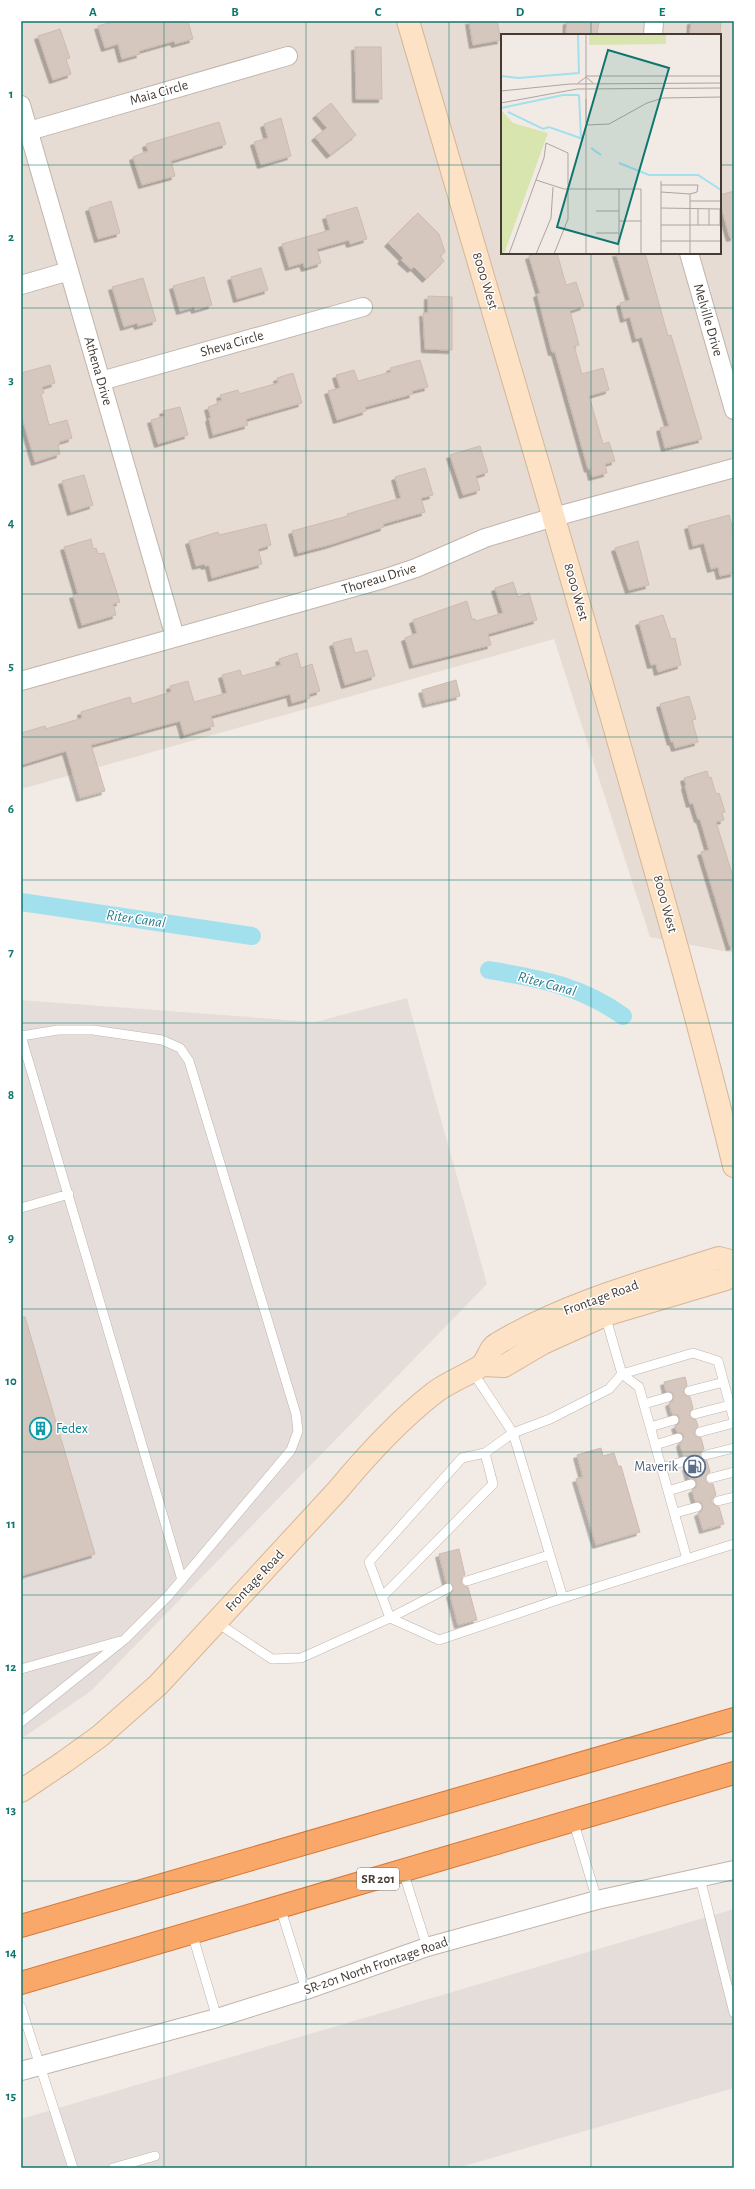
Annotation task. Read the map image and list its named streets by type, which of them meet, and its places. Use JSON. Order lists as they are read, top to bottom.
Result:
{
  "streets": {
    "highway": ["SR 201"],
    "street": [
      "Maia Circle",
      "8000 West",
      "Melville Drive",
      "Sheva Circle",
      "Athena Drive",
      "Thoreau Drive",
      "Frontage Road",
      "SR-201 North Frontage Road"
    ]
  },
  "crossings": [
    ["Maia Circle", "Athena Drive"],
    ["8000 West", "Thoreau Drive"],
    ["Sheva Circle", "Athena Drive"],
    ["Athena Drive", "Thoreau Drive"]
  ],
  "water": ["Riter Canal"],
  "places": {
    "building": ["Fedex"],
    "fuel station": ["Maverik"]
  },
  "grid": {
    "columns": [
      "A",
      "B",
      "C",
      "D",
      "E"
    ],
    "rows": [
      "1",
      "2",
      "3",
      "4",
      "5",
      "6",
      "7",
      "8",
      "9",
      "10",
      "11",
      "12",
      "13",
      "14",
      "15"
    ]
  }
}
